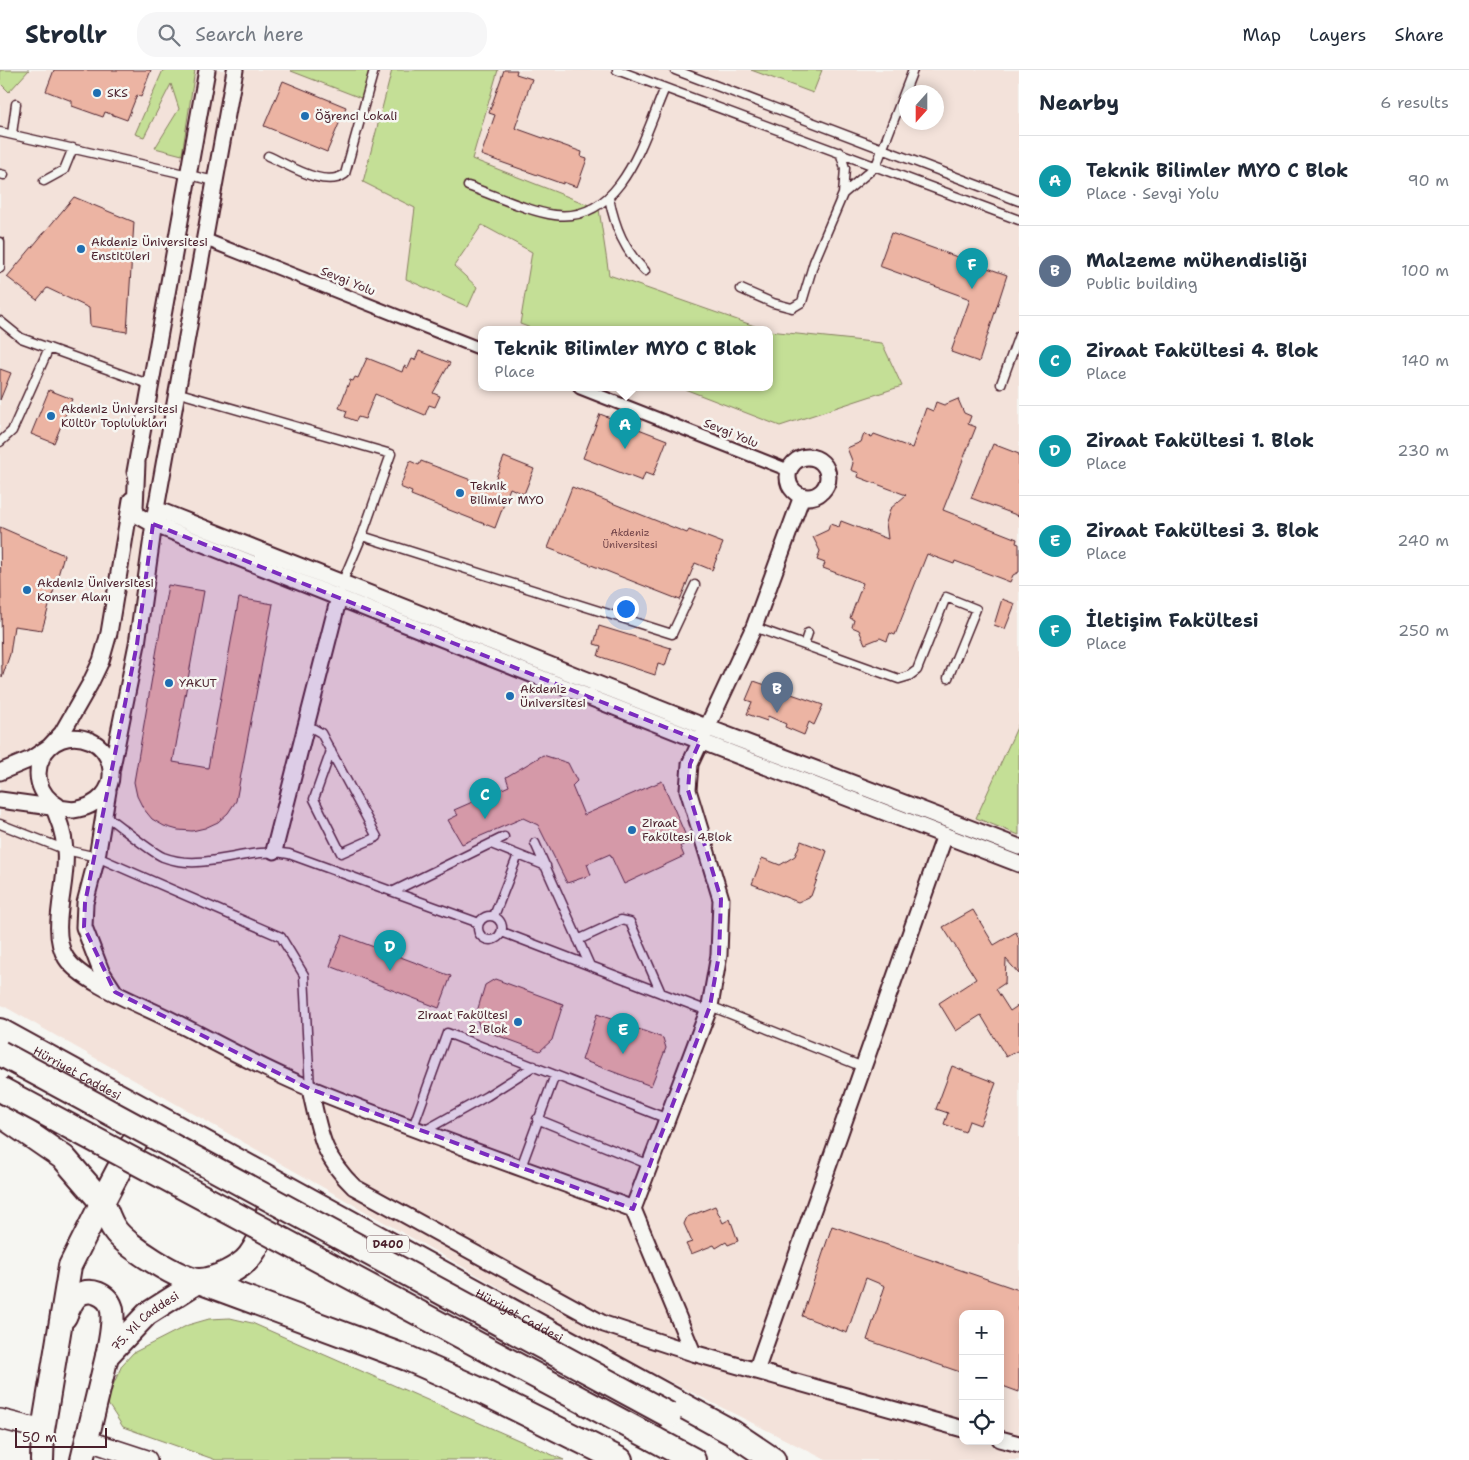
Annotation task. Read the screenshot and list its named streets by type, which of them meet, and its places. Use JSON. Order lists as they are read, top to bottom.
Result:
{
  "streets": {
    "highway": ["Hürriyet Caddesi", "D400"],
    "main road": ["75. Yıl Caddesi"],
    "street": ["Sevgi Yolu"]
  },
  "crossings": [
    ["Hürriyet Caddesi", "75. Yıl Caddesi"]
  ],
  "places": [
    "SKS",
    "Öğrenci Lokali",
    "Akdeniz Üniversitesi Enstitüleri",
    "Akdeniz Üniversitesi Kültür Toplulukları",
    "Teknik Bilimler MYO",
    "Akdeniz Üniversitesi Konser Alanı",
    "YAKUT",
    "Akdeniz Üniversitesi",
    "Ziraat Fakültesi 4.Blok",
    "Ziraat Fakültesi 2. Blok"
  ],
  "house_numbers": ["Akdeniz Üniversitesi"],
  "scale_bar": "50 m",
  "north": "bottom",
  "page": {
    "header": "Strollr",
    "search": "Search here",
    "nav": ["Map", "Layers", "Share"],
    "heading": ["Nearby", "6 results"],
    "list": [
      {
        "mark": "A",
        "name": "Teknik Bilimler MYO C Blok",
        "note": "Place · Sevgi Yolu",
        "value": "90 m"
      },
      {
        "mark": "B",
        "name": "Malzeme mühendisliği",
        "note": "Public building",
        "value": "100 m"
      },
      {
        "mark": "C",
        "name": "Ziraat Fakültesi 4. Blok",
        "note": "Place",
        "value": "140 m"
      },
      {
        "mark": "D",
        "name": "Ziraat Fakültesi 1. Blok",
        "note": "Place",
        "value": "230 m"
      },
      {
        "mark": "E",
        "name": "Ziraat Fakültesi 3. Blok",
        "note": "Place",
        "value": "240 m"
      },
      {
        "mark": "F",
        "name": "İletişim Fakültesi",
        "note": "Place",
        "value": "250 m"
      }
    ],
    "pins": [
      "F",
      "A",
      "B",
      "C",
      "D",
      "E"
    ],
    "popup": ["Teknik Bilimler MYO C Blok", "Place"],
    "map_buttons": ["+", "−"],
    "scale": "50 m"
  }
}
